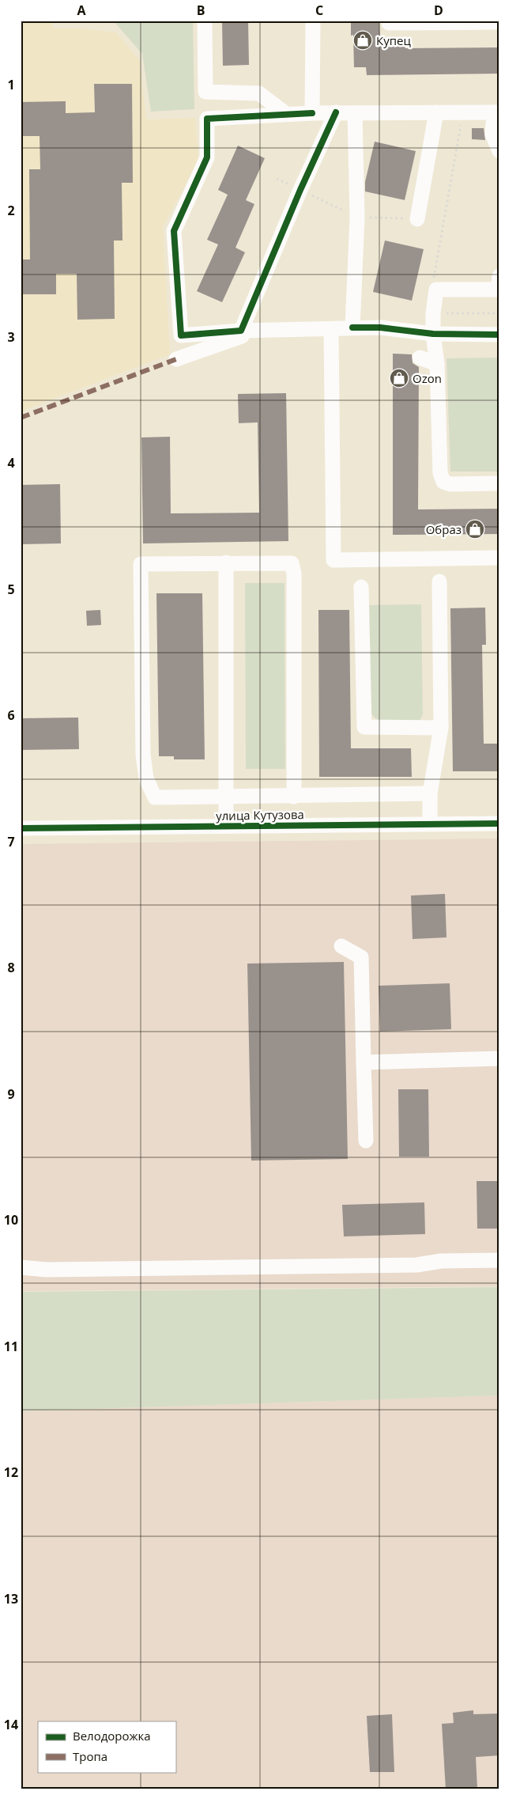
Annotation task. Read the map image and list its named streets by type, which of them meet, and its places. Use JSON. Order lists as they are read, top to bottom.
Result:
{
  "streets": {
    "street": ["улица Кутузова"]
  },
  "places": {
    "shop": ["Купец", "Ozon", "Образ"]
  },
  "legend": ["Велодорожка", "Тропа"],
  "grid": {
    "columns": [
      "A",
      "B",
      "C",
      "D"
    ],
    "rows": [
      "1",
      "2",
      "3",
      "4",
      "5",
      "6",
      "7",
      "8",
      "9",
      "10",
      "11",
      "12",
      "13",
      "14"
    ]
  }
}
